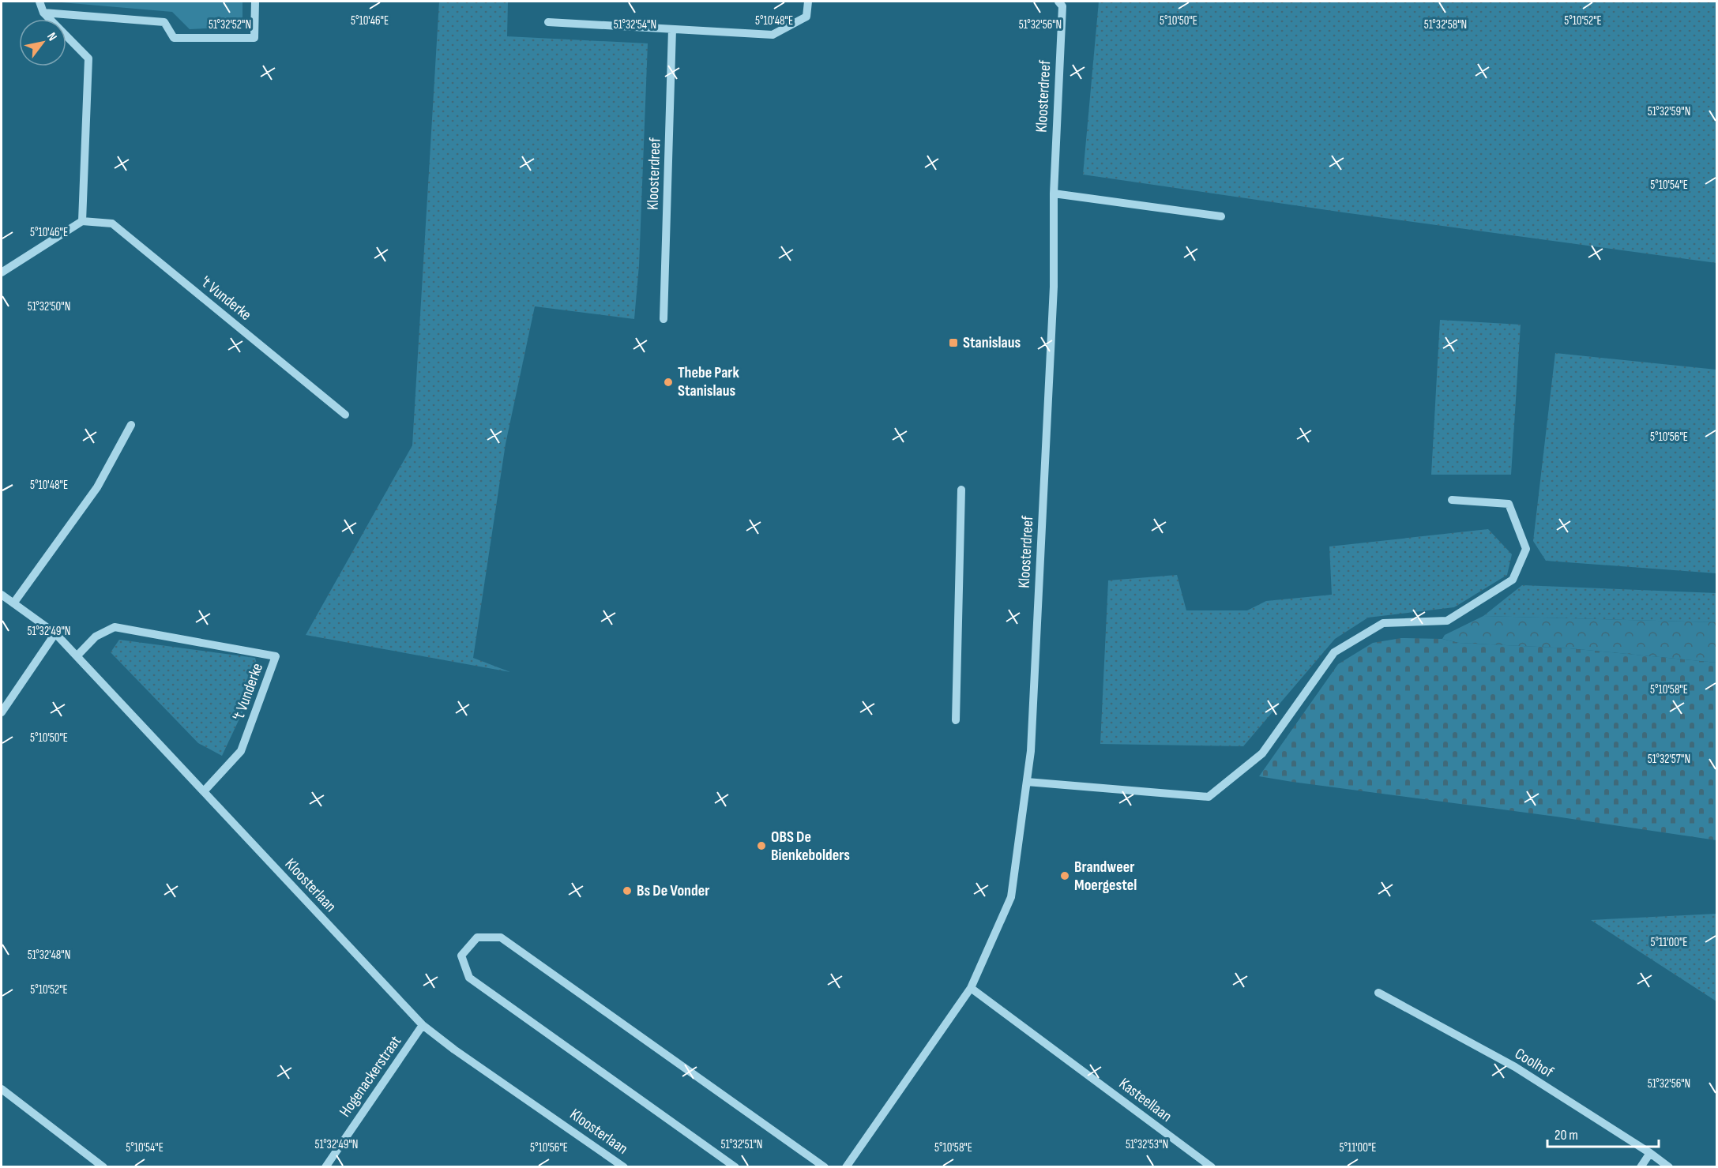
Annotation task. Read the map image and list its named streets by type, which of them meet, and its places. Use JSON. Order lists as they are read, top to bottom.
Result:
{
  "streets": {
    "street": [
      "Kloosterdreef",
      "'t Vunderke",
      "Kloosterlaan",
      "Coolhof",
      "Hogenackerstraat",
      "Kasteellaan"
    ]
  },
  "crossings": [
    ["Kloosterdreef", "Kasteellaan"],
    ["'t Vunderke", "Kloosterlaan"],
    ["Kloosterlaan", "Hogenackerstraat"]
  ],
  "places": {
    "transit": ["Stanislaus"],
    "other": [
      "Thebe Park Stanislaus",
      "OBS De Bienkebolders",
      "Brandweer Moergestel",
      "Bs De Vonder"
    ]
  },
  "scale_bar": "20 m",
  "north": "top right",
  "coordinates": [
    "5°10'50\"E",
    "5°10'52\"E",
    "5°10'46\"E",
    "5°10'48\"E",
    "51°32'56\"N",
    "51°32'52\"N",
    "51°32'54\"N",
    "51°32'58\"N",
    "51°32'59\"N",
    "5°10'54\"E",
    "51°32'50\"N",
    "5°10'56\"E",
    "51°32'49\"N",
    "5°10'58\"E",
    "51°32'57\"N",
    "5°11'00\"E",
    "51°32'48\"N",
    "51°32'51\"N",
    "51°32'53\"N"
  ]
}
